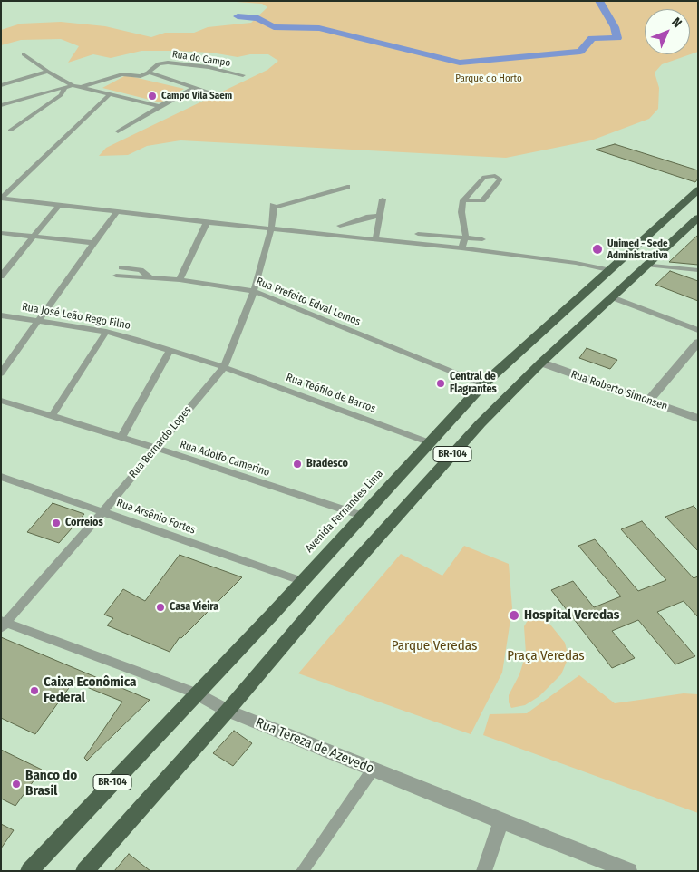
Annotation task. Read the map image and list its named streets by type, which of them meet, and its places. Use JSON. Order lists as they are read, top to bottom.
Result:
{
  "streets": {
    "highway": ["BR-104", "Avenida Fernandes Lima"],
    "street": [
      "Rua do Campo",
      "Rua Prefeito Edval Lemos",
      "Rua José Leão Rego Filho",
      "Rua Roberto Simonsen",
      "Rua Teófilo de Barros",
      "Rua Bernardo Lopes",
      "Rua Adolfo Camerino",
      "Rua Arsênio Fortes",
      "Rua Tereza de Azevedo"
    ]
  },
  "crossings": [
    ["Rua Prefeito Edval Lemos", "Rua Bernardo Lopes"],
    ["Rua Prefeito Edval Lemos", "Avenida Fernandes Lima"],
    ["Rua José Leão Rego Filho", "Rua Teófilo de Barros"],
    ["Rua José Leão Rego Filho", "Rua Bernardo Lopes"],
    ["Rua Roberto Simonsen", "BR-104"],
    ["Rua Teófilo de Barros", "Rua Bernardo Lopes"],
    ["Rua Teófilo de Barros", "Avenida Fernandes Lima"],
    ["Rua Bernardo Lopes", "Rua Adolfo Camerino"],
    ["Rua Bernardo Lopes", "Rua Arsênio Fortes"],
    ["Rua Bernardo Lopes", "Rua Tereza de Azevedo"],
    ["BR-104", "Rua Tereza de Azevedo"],
    ["Rua Adolfo Camerino", "Avenida Fernandes Lima"],
    ["Avenida Fernandes Lima", "Rua Arsênio Fortes"],
    ["Avenida Fernandes Lima", "Rua Tereza de Azevedo"]
  ],
  "parks": ["Parque do Horto", "Parque Veredas", "Praça Veredas"],
  "places": [
    "Campo Vila Saem",
    "Unimed - Sede Administrativa",
    "Central de Flagrantes",
    "Bradesco",
    "Correios",
    "Casa Vieira",
    "Hospital Veredas",
    "Caixa Econômica Federal",
    "Banco do Brasil"
  ],
  "north": "top right"
}
